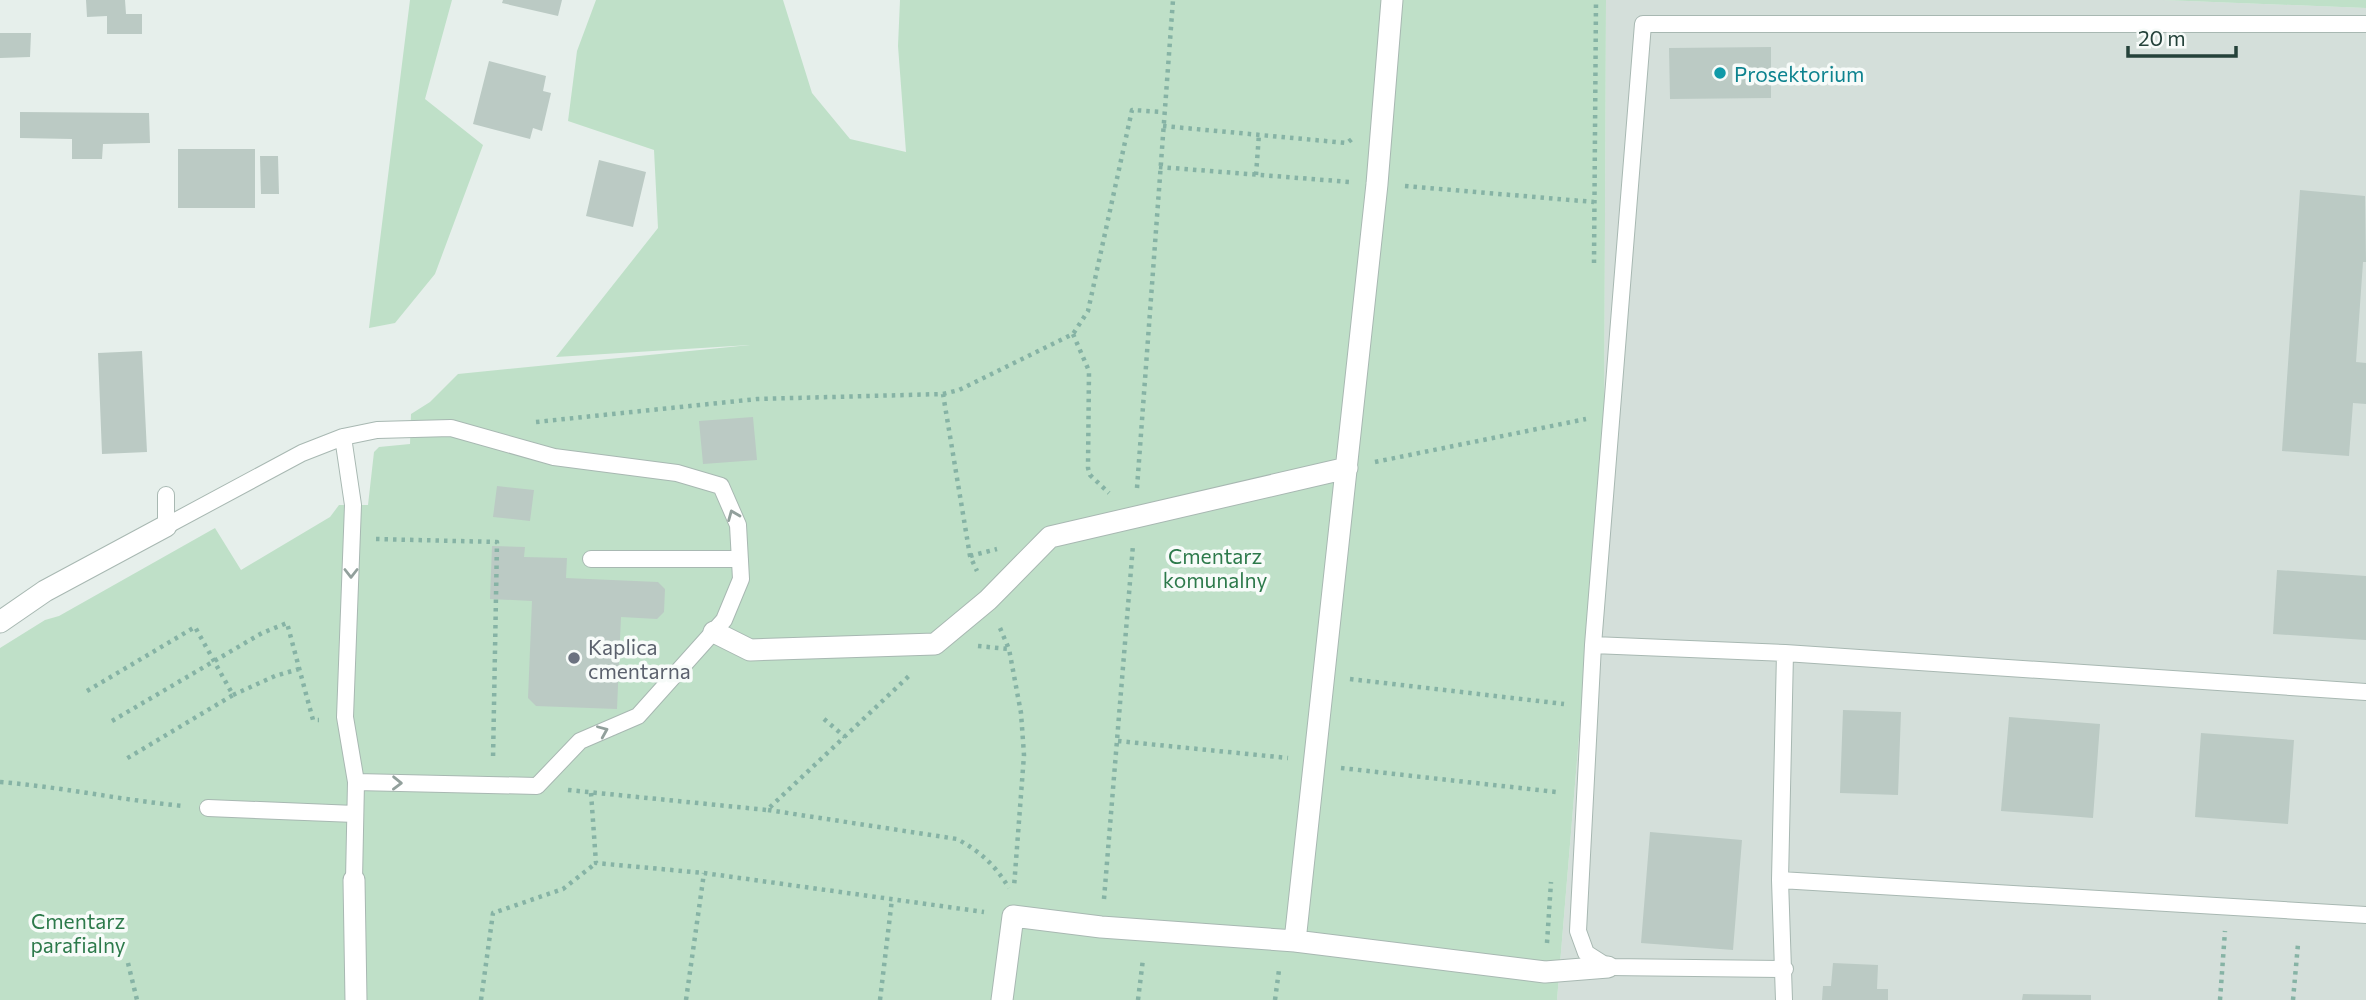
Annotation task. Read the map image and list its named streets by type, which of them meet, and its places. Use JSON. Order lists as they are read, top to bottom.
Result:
{
  "parks": ["Cmentarz komunalny", "Cmentarz parafialny"],
  "places": ["Prosektorium", "Kaplica cmentarna"],
  "scale_bar": "20 m"
}
